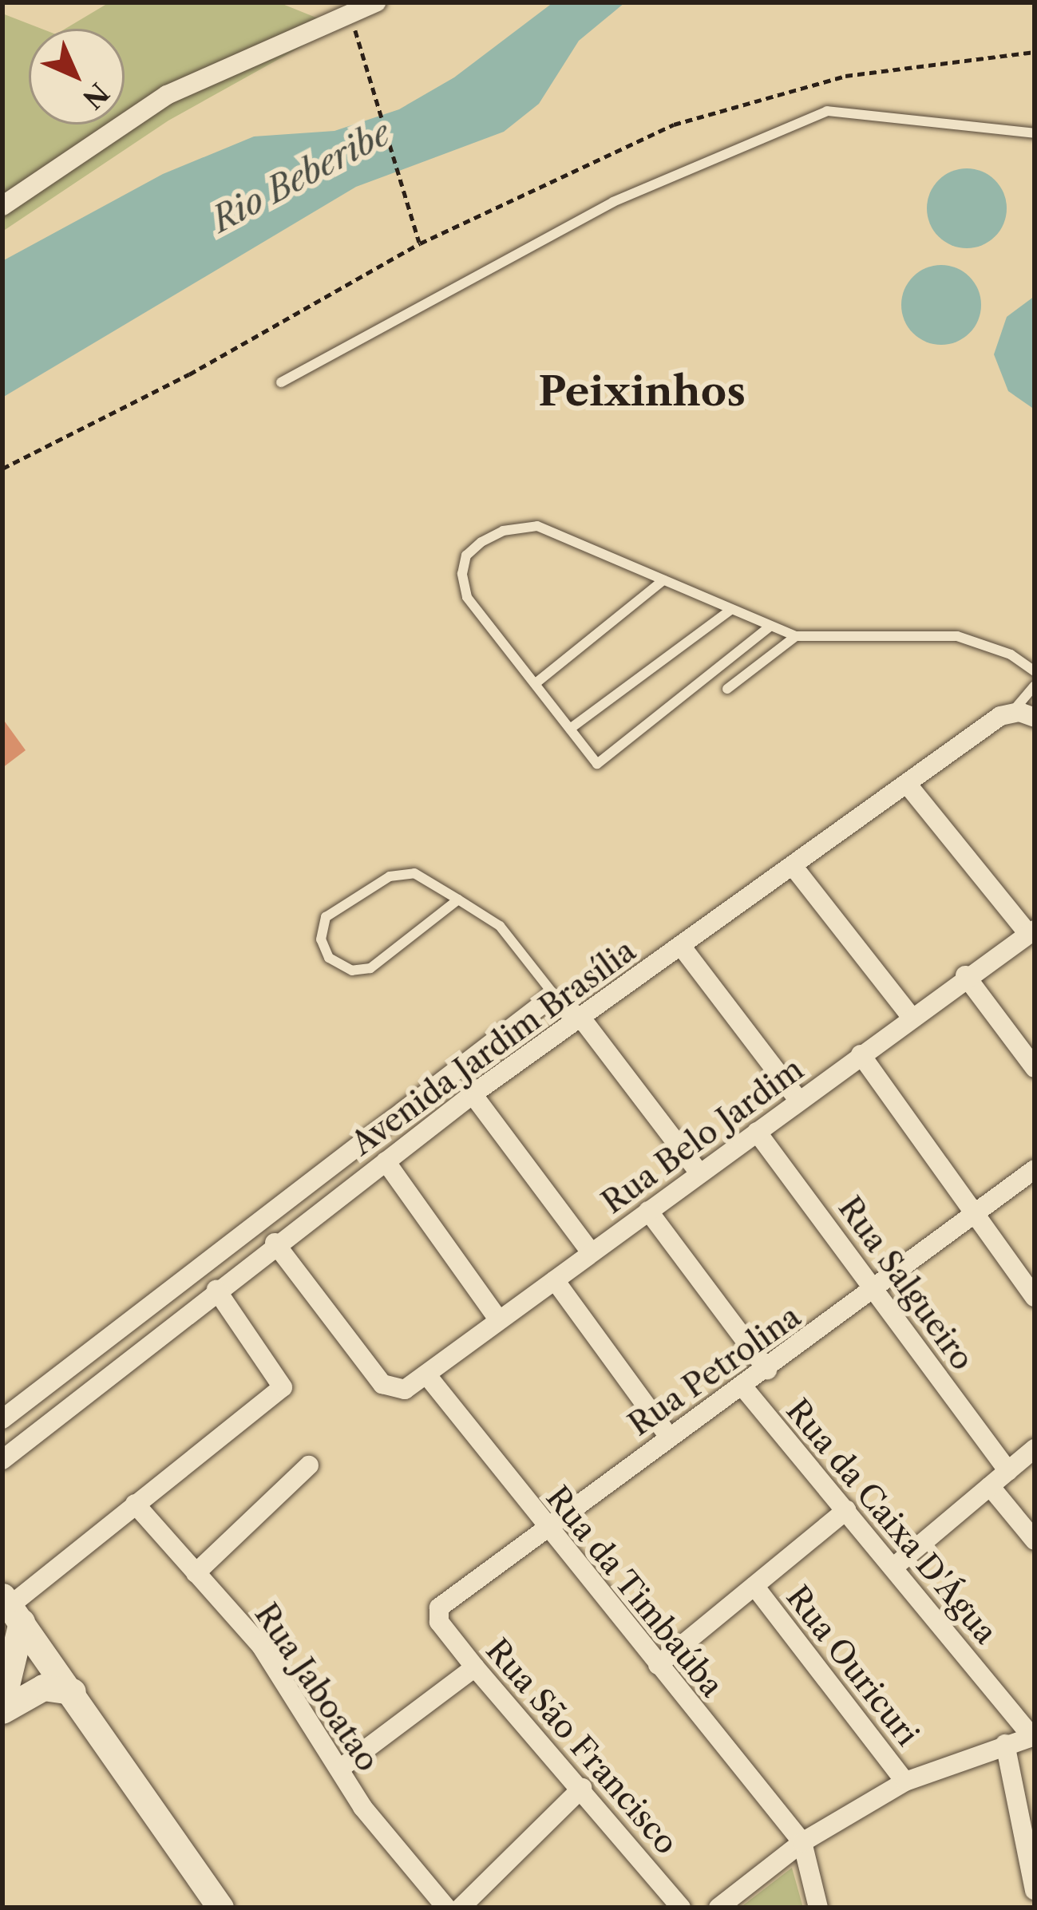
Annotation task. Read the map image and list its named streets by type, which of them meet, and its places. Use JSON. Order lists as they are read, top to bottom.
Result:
{
  "streets": {
    "street": [
      "Avenida Jardim Brasília",
      "Rua Belo Jardim",
      "Rua Salgueiro",
      "Rua Petrolina",
      "Rua da Caixa D'Água",
      "Rua da Timbaúba",
      "Rua Ouricuri",
      "Rua Jaboatao",
      "Rua São Francisco"
    ]
  },
  "crossings": [
    ["Avenida Jardim Brasília", "Rua Belo Jardim"],
    ["Rua Belo Jardim", "Rua Salgueiro"],
    ["Rua Belo Jardim", "Rua da Caixa D'Água"],
    ["Rua Belo Jardim", "Rua da Timbaúba"],
    ["Rua Salgueiro", "Rua Petrolina"],
    ["Rua Petrolina", "Rua da Caixa D'Água"],
    ["Rua Petrolina", "Rua da Timbaúba"],
    ["Rua Petrolina", "Rua São Francisco"]
  ],
  "districts": ["Peixinhos"],
  "water": ["Rio Beberibe"],
  "north": "bottom right"
}
